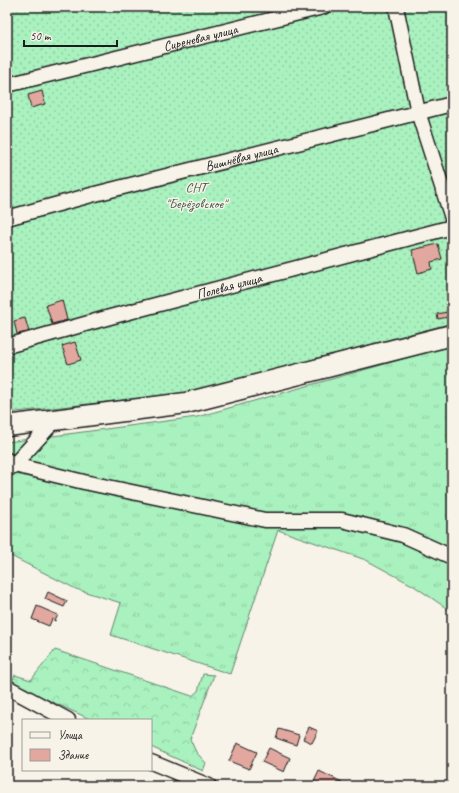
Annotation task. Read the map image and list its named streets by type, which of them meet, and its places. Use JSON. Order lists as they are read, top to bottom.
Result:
{
  "streets": {
    "street": ["Сиреневая улица", "Вишнёвая улица", "Полевая улица"]
  },
  "parks": ["СНТ \"Берёзовское\""],
  "legend": ["Улица", "Здание"],
  "scale_bar": "50 m"
}
